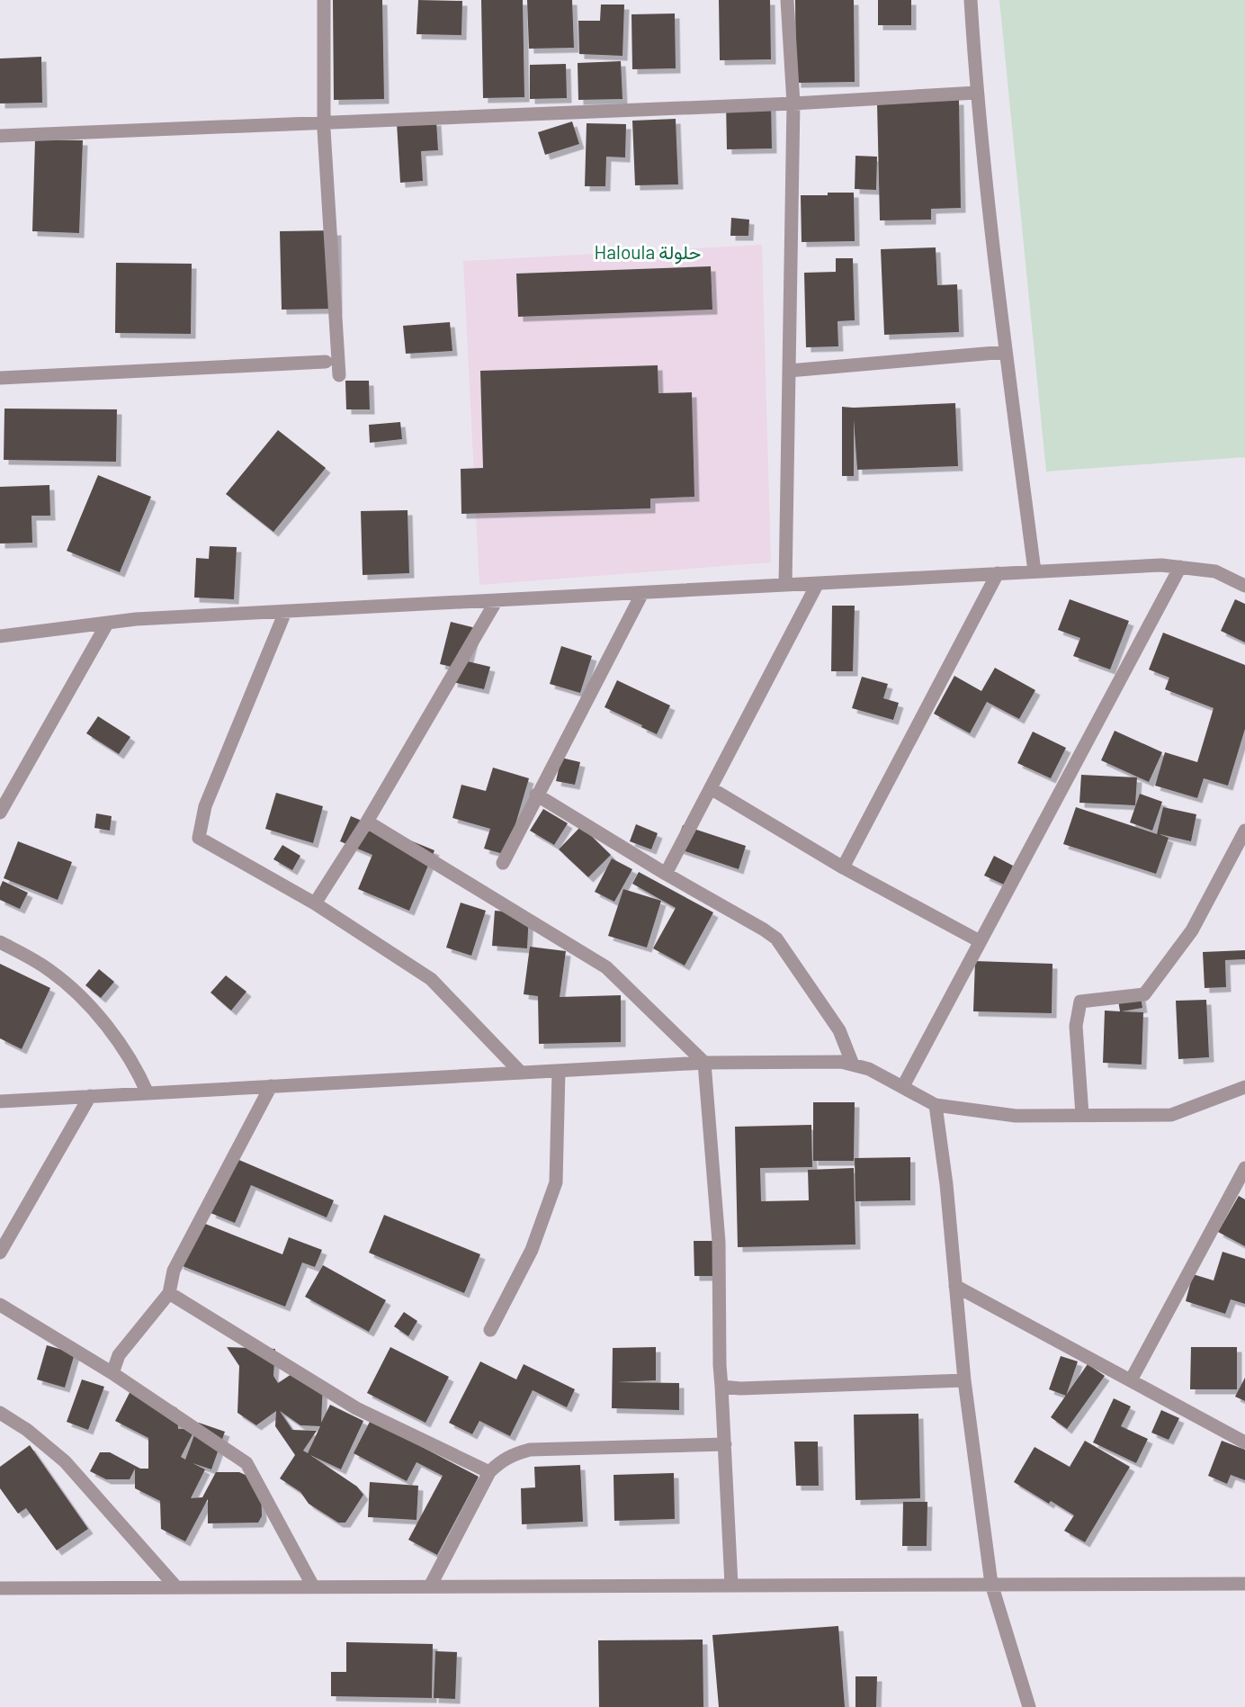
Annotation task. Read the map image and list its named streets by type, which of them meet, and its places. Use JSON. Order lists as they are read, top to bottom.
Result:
{
  "districts": ["Haloula حلولة"]
}
